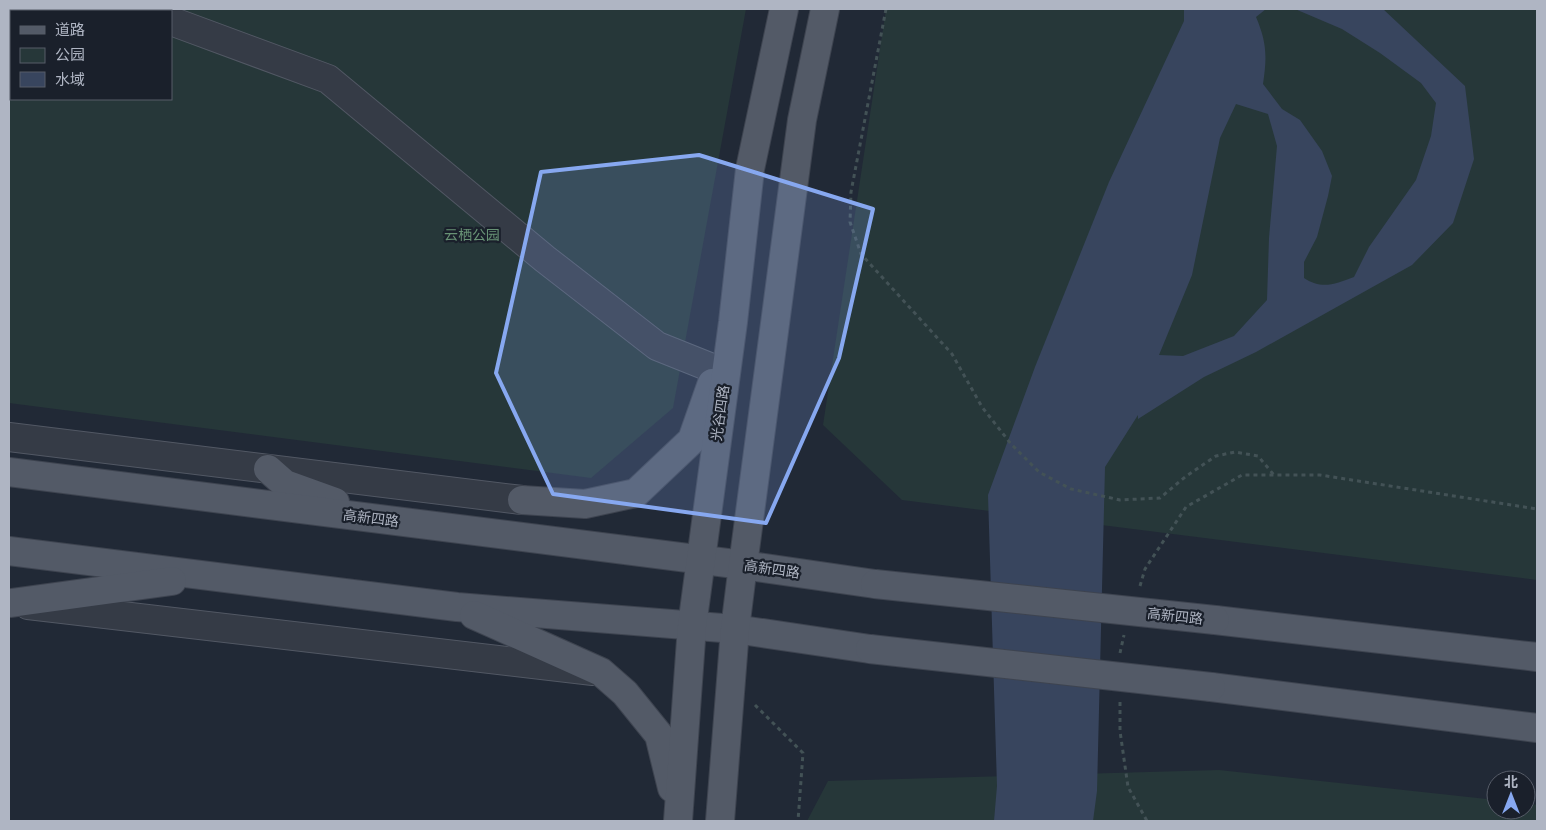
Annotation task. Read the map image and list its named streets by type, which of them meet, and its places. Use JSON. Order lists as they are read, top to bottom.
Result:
{
  "streets": {
    "main road": ["光谷四路", "高新四路"]
  },
  "crossings": [
    ["光谷四路", "高新四路"]
  ],
  "parks": ["云栖公园"],
  "legend": ["道路", "公园", "水域"],
  "north": "top"
}
